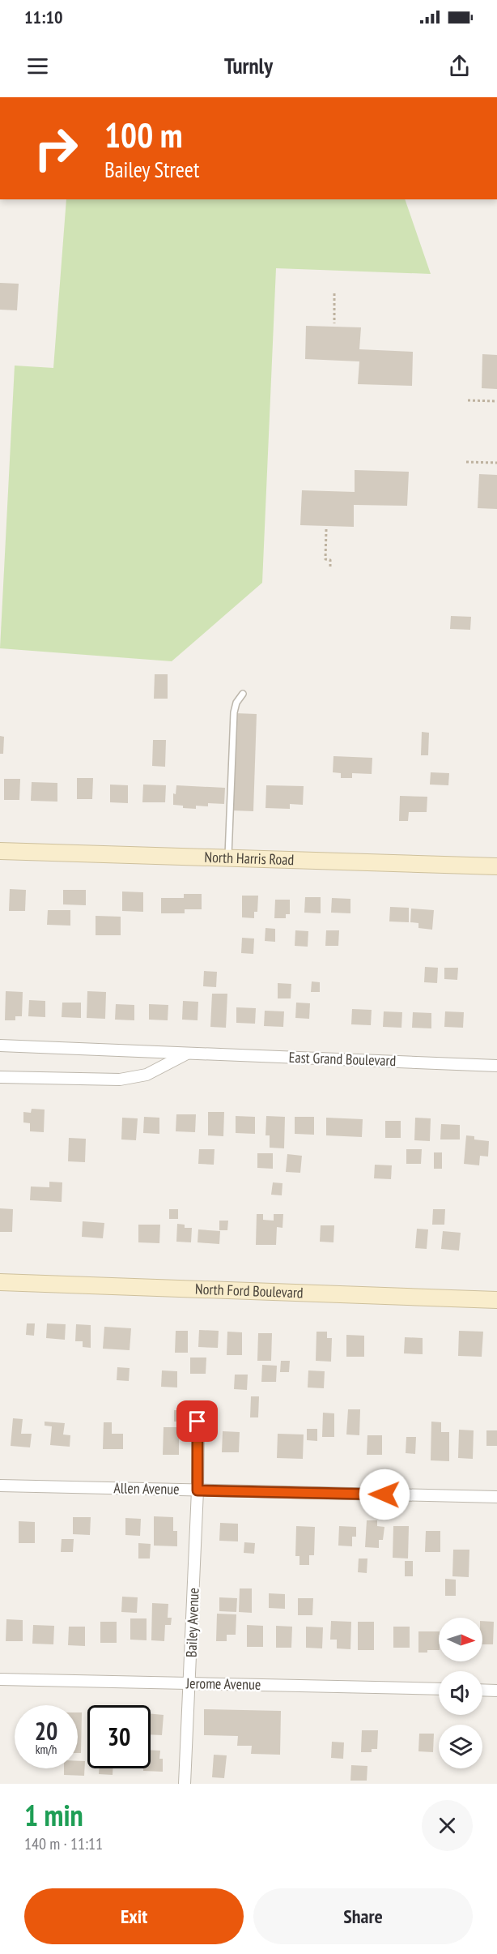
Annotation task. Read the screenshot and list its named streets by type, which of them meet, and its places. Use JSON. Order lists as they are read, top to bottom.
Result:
{
  "streets": {
    "street": [
      "North Harris Road",
      "East Grand Boulevard",
      "North Ford Boulevard",
      "Allen Avenue",
      "Bailey Avenue",
      "Jerome Avenue"
    ]
  },
  "crossings": [
    ["Allen Avenue", "Bailey Avenue"],
    ["Bailey Avenue", "Jerome Avenue"]
  ],
  "north": "right",
  "page": {
    "status": "11:10",
    "header": "Turnly",
    "turn": ["100 m", "Bailey Street"],
    "speed": "20 km/h",
    "limit": "30",
    "heading": ["1 min", "140 m · 11:11"],
    "buttons": ["Exit", "Share"]
  }
}
